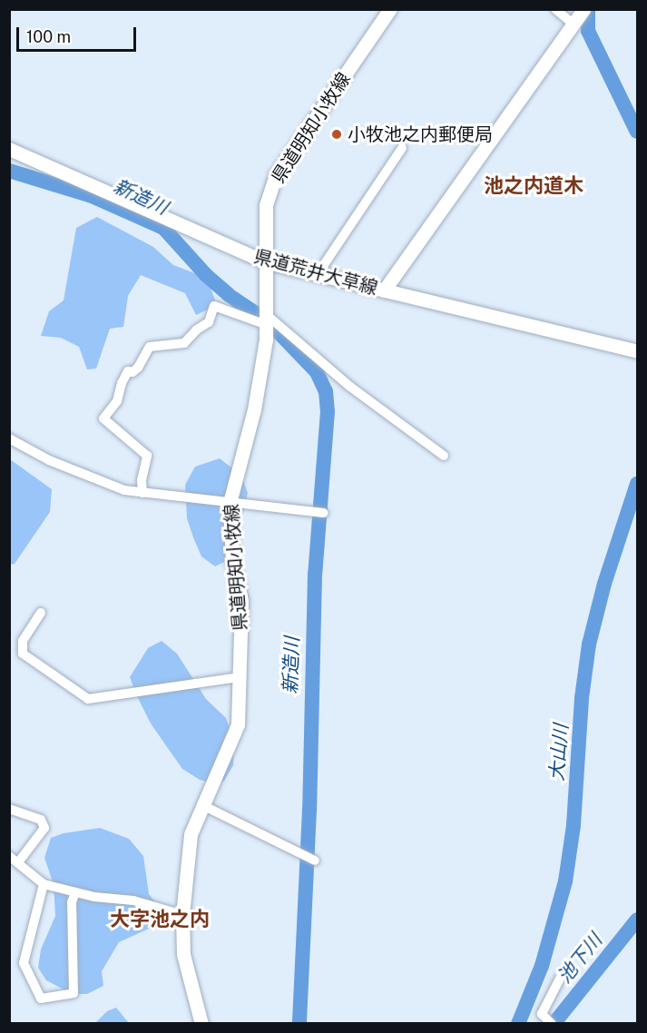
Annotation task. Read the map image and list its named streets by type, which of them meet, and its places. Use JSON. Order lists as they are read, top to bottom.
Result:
{
  "streets": {
    "main road": ["県道明知小牧線", "県道荒井大草線"]
  },
  "crossings": [
    ["県道明知小牧線", "県道荒井大草線"]
  ],
  "districts": ["池之内道木", "大字池之内"],
  "water": ["新造川", "大山川", "池下川"],
  "places": ["小牧池之内郵便局"],
  "scale_bar": "100 m"
}
